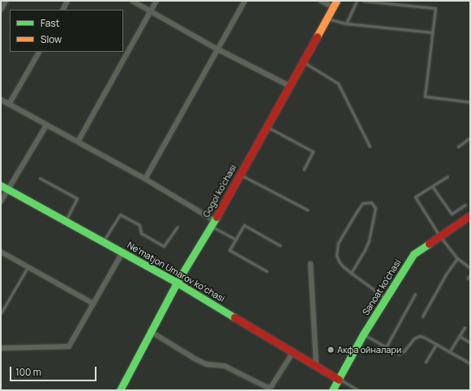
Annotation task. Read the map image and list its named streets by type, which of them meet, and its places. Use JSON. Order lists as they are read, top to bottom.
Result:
{
  "streets": {
    "main road": ["Gogol ko'chasi", "Neʻmatjon Umarov koʻchasi", "Sanoat ko'chasi"]
  },
  "crossings": [
    ["Gogol ko'chasi", "Neʻmatjon Umarov koʻchasi"],
    ["Neʻmatjon Umarov koʻchasi", "Sanoat ko'chasi"]
  ],
  "places": ["Акфа ойналари"],
  "legend": ["Fast", "Slow"],
  "scale_bar": "100 m"
}
